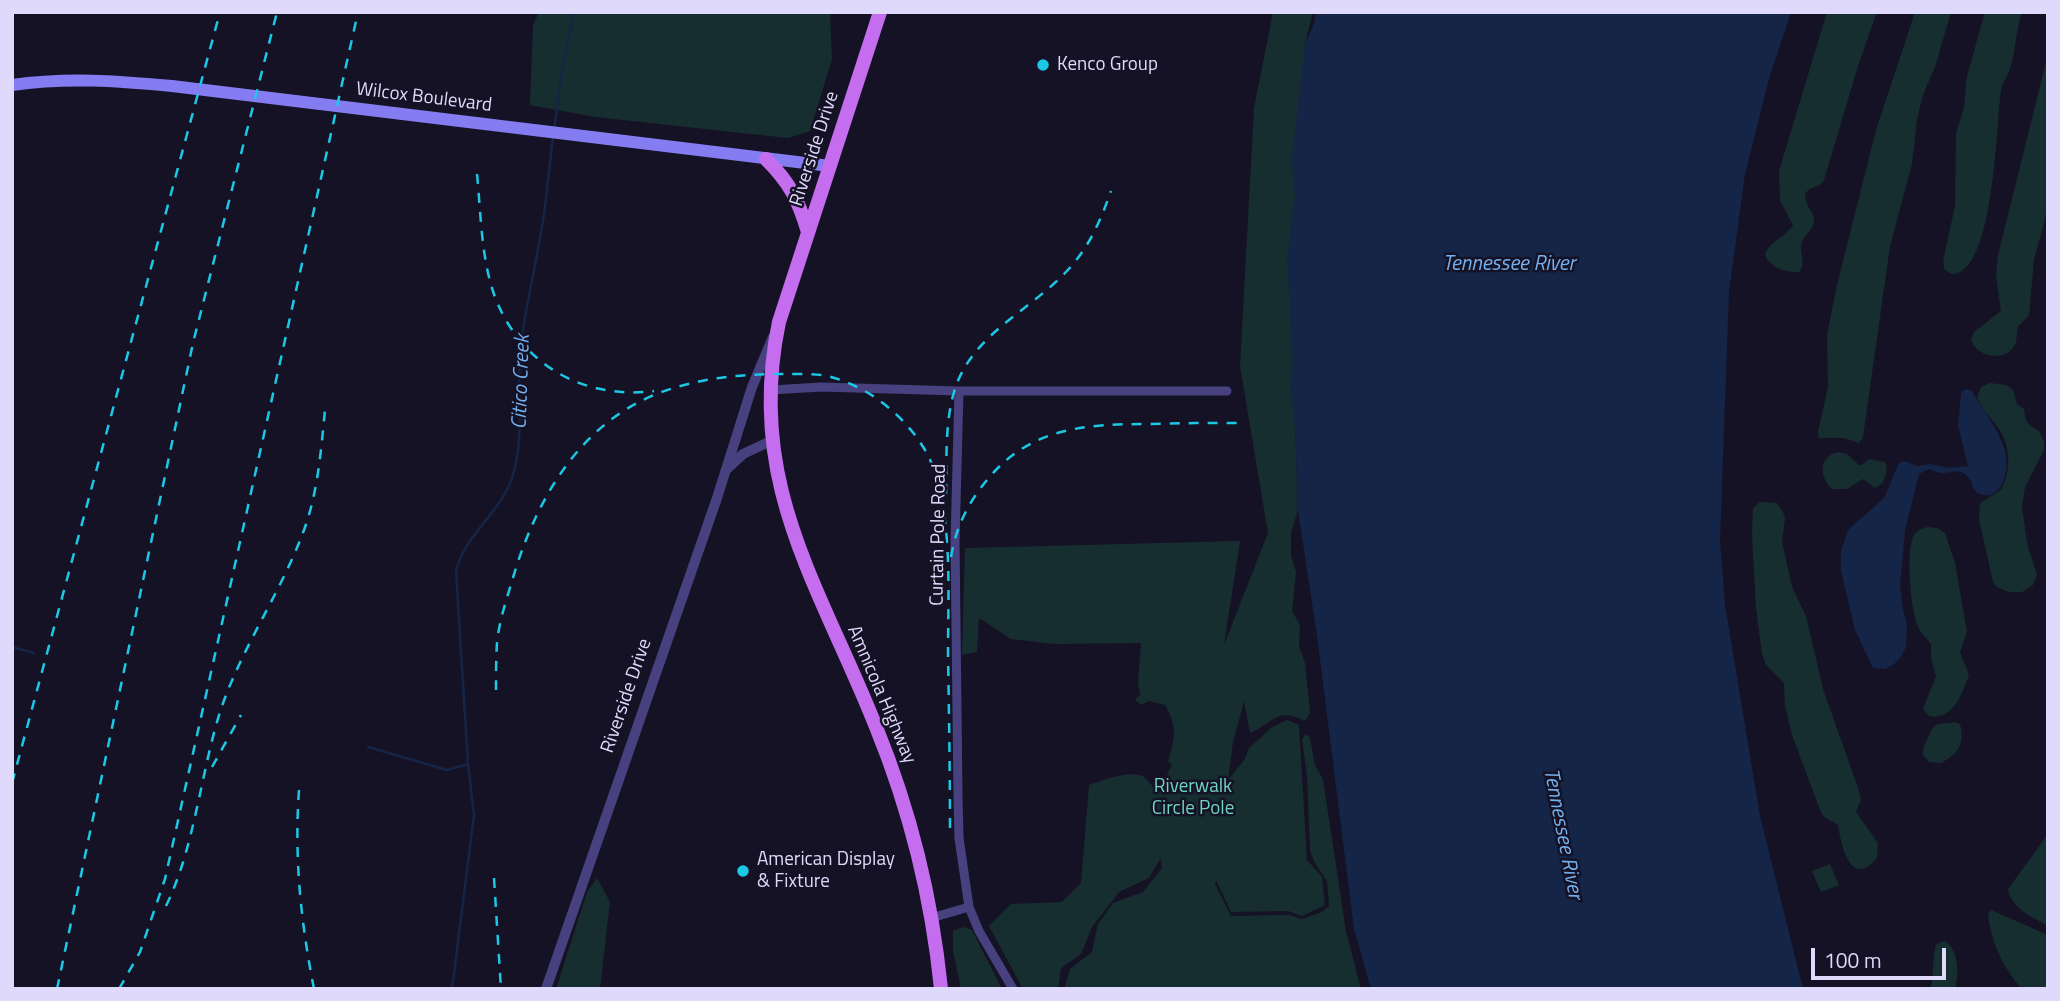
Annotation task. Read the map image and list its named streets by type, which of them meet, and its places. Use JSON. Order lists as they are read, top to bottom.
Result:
{
  "streets": {
    "main road": ["Wilcox Boulevard", "Riverside Drive", "Amnicola Highway"],
    "street": ["Curtain Pole Road"]
  },
  "crossings": [
    ["Wilcox Boulevard", "Riverside Drive"],
    ["Riverside Drive", "Amnicola Highway"]
  ],
  "water": ["Tennessee River", "Citico Creek"],
  "parks": ["Riverwalk Circle Pole"],
  "places": ["Kenco Group", "American Display & Fixture"],
  "scale_bar": "100 m"
}
